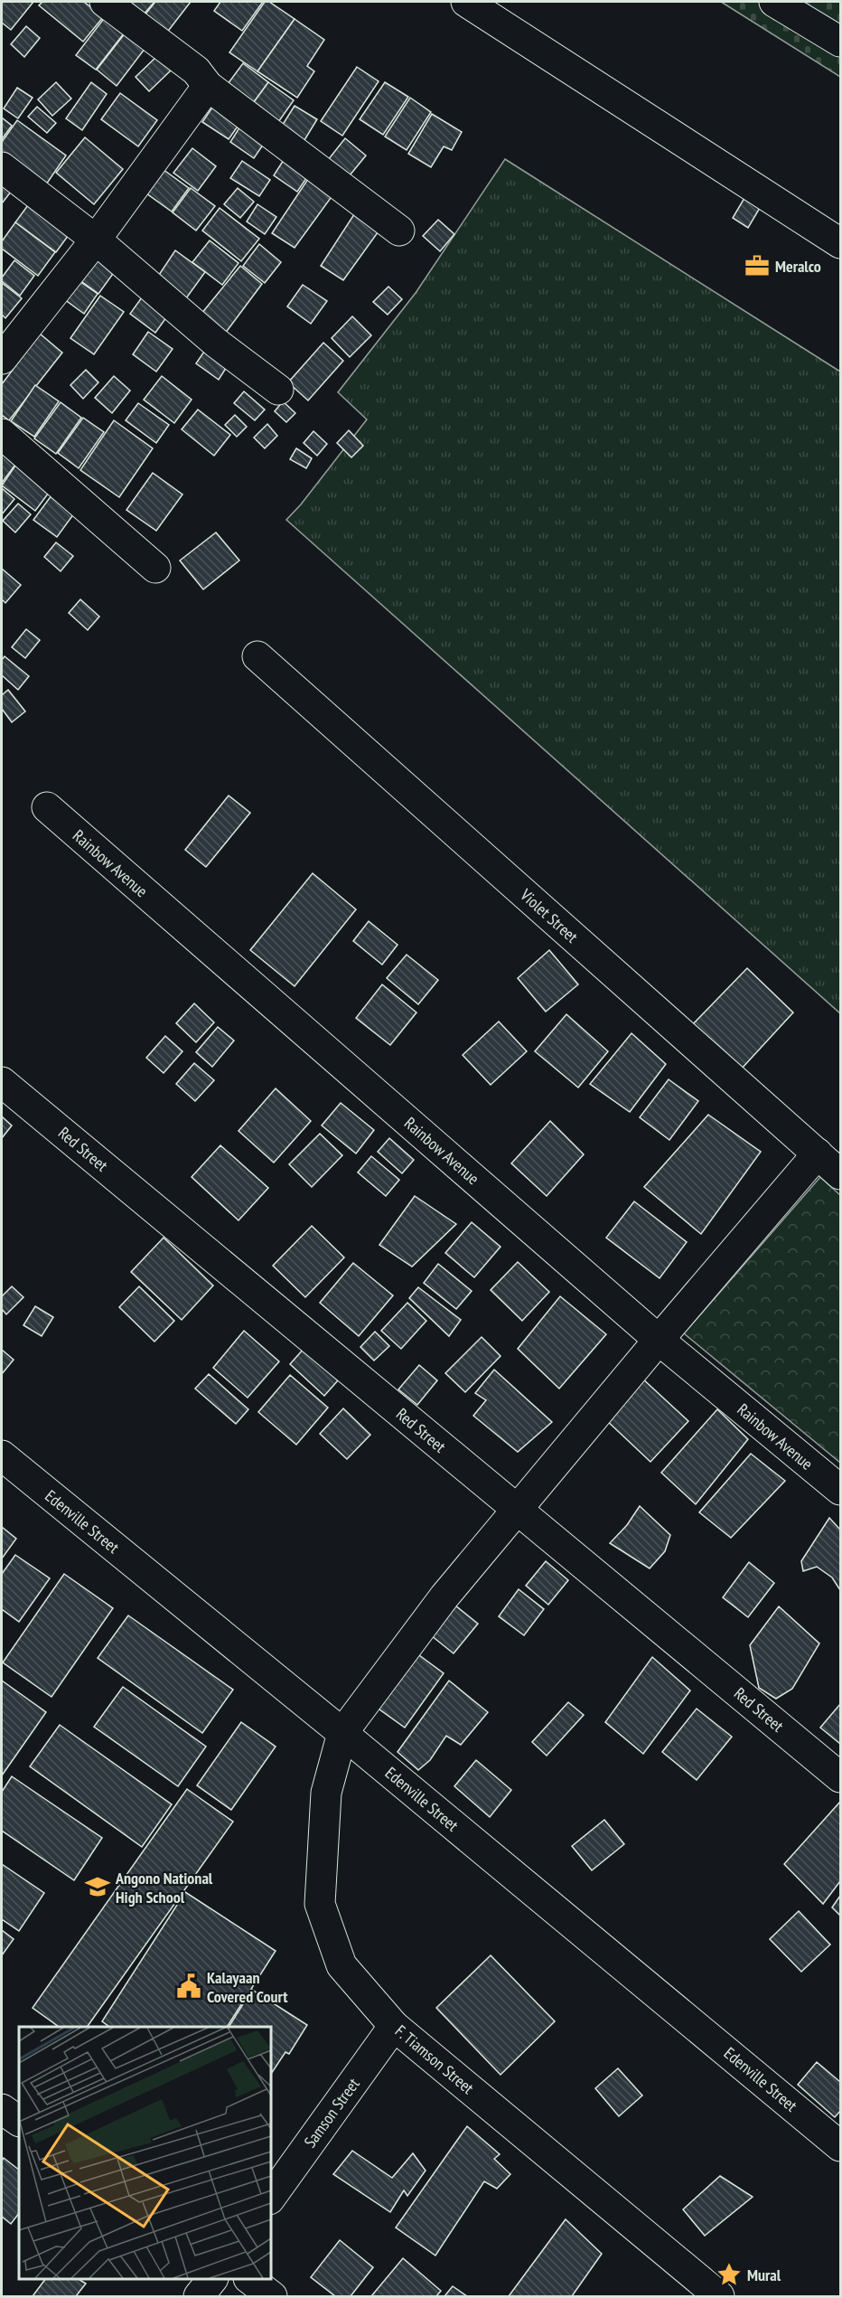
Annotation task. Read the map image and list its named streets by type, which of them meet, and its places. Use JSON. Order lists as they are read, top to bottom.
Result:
{
  "streets": {
    "street": [
      "Rainbow Avenue",
      "Violet Street",
      "Red Street",
      "Edenville Street",
      "F. Tiamson Street",
      "Samson Street"
    ]
  },
  "crossings": [
    ["Edenville Street", "F. Tiamson Street"],
    ["F. Tiamson Street", "Samson Street"]
  ],
  "places": {
    "office": ["Meralco"],
    "school or university": ["Angono National High School"],
    "public building": ["Kalayaan Covered Court"],
    "place": ["Mural"]
  }
}
